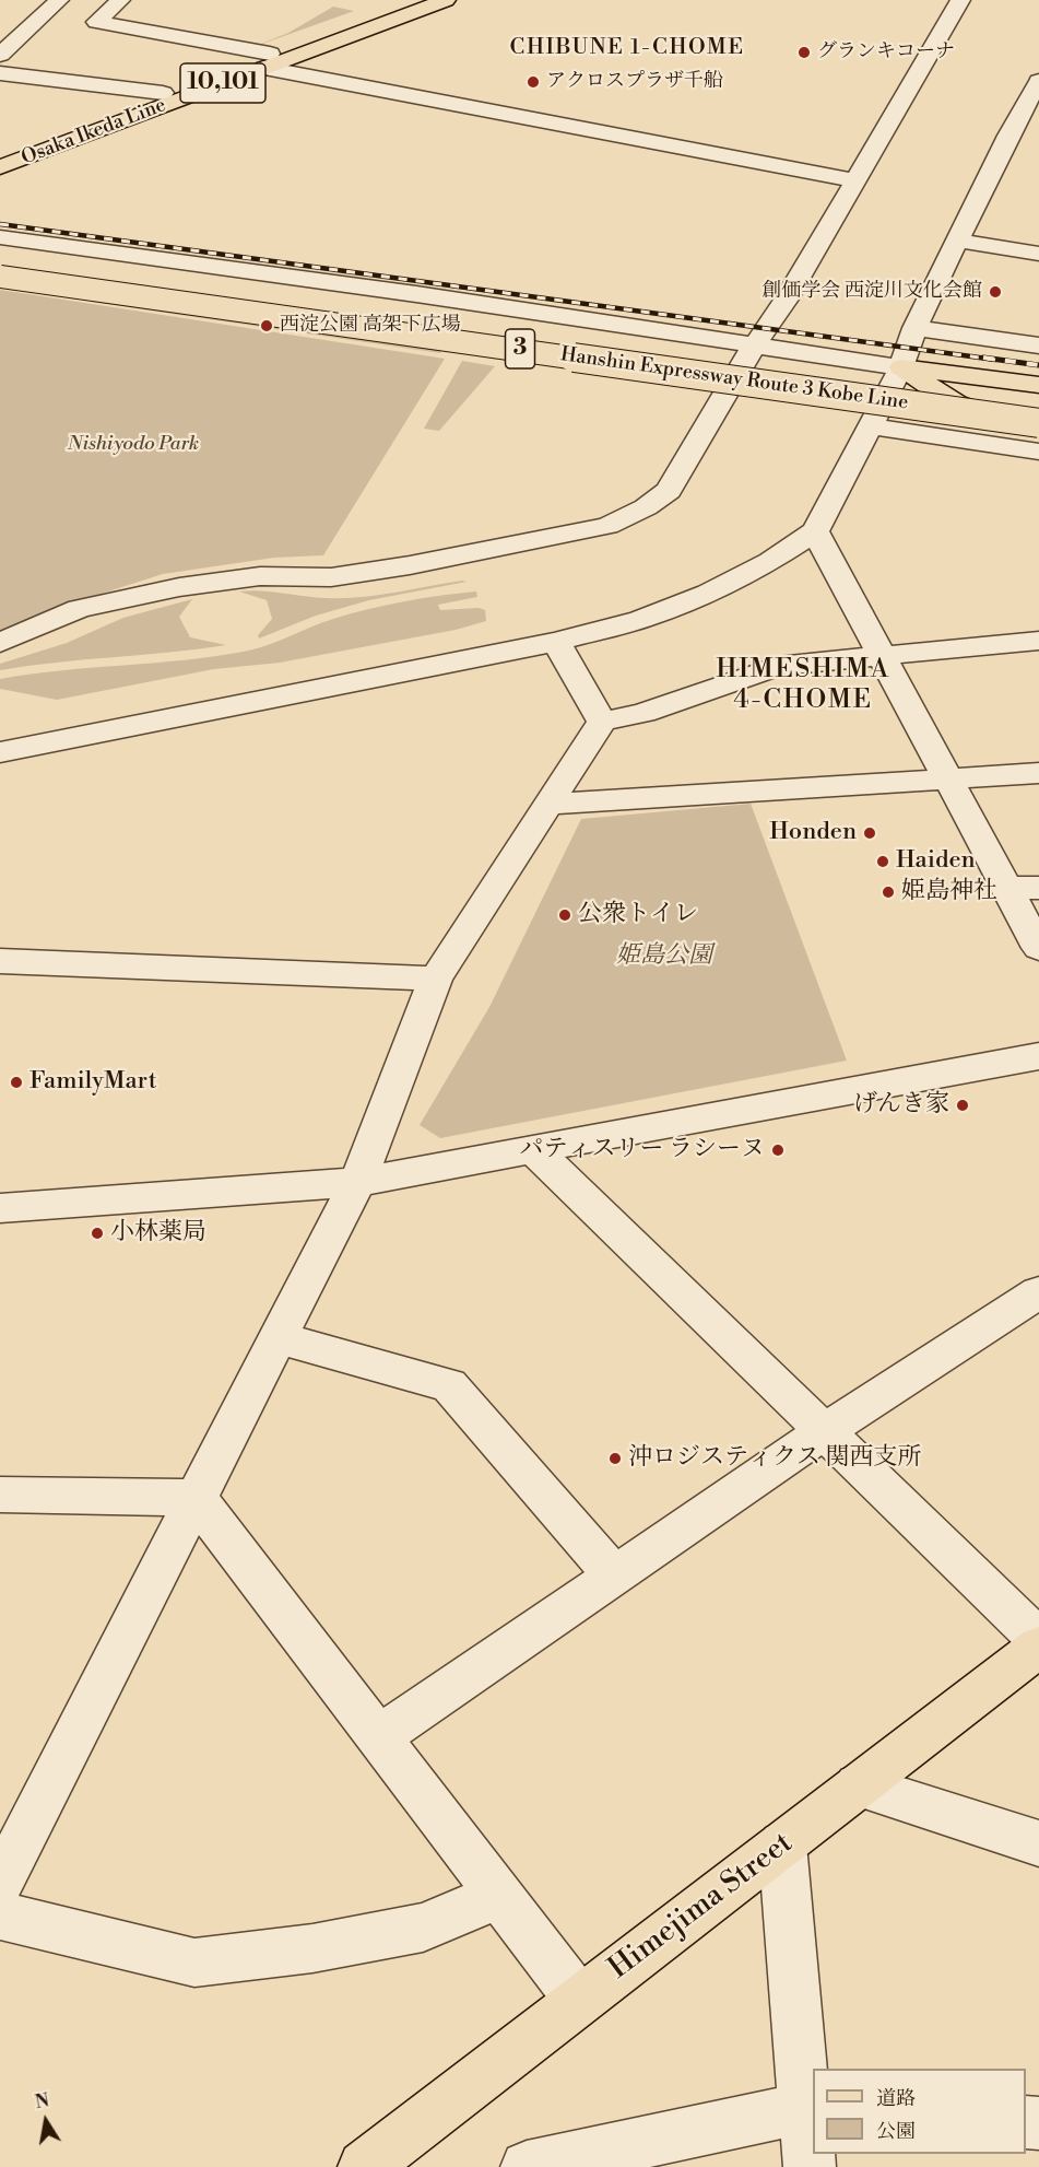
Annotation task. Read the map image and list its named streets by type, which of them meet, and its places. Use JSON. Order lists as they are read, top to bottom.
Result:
{
  "streets": {
    "main road": [
      "10,101",
      "Osaka Ikeda Line",
      "3",
      "Hanshin Expressway Route 3 Kobe Line",
      "Himejima Street"
    ]
  },
  "districts": ["CHIBUNE 1-CHOME", "HIMESHIMA 4-CHOME"],
  "parks": ["Nishiyodo Park", "姫島公園"],
  "places": [
    "グランキコーナ",
    "アクロスプラザ千船",
    "創価学会 西淀川文化会館",
    "西淀公園 高架下広場",
    "Honden",
    "Haiden",
    "姫島神社",
    "公衆トイレ",
    "FamilyMart",
    "げんき家",
    "パティスリー ラシーヌ",
    "小林薬局",
    "沖ロジスティクス 関西支所"
  ],
  "legend": ["道路", "公園"],
  "north": "top"
}
